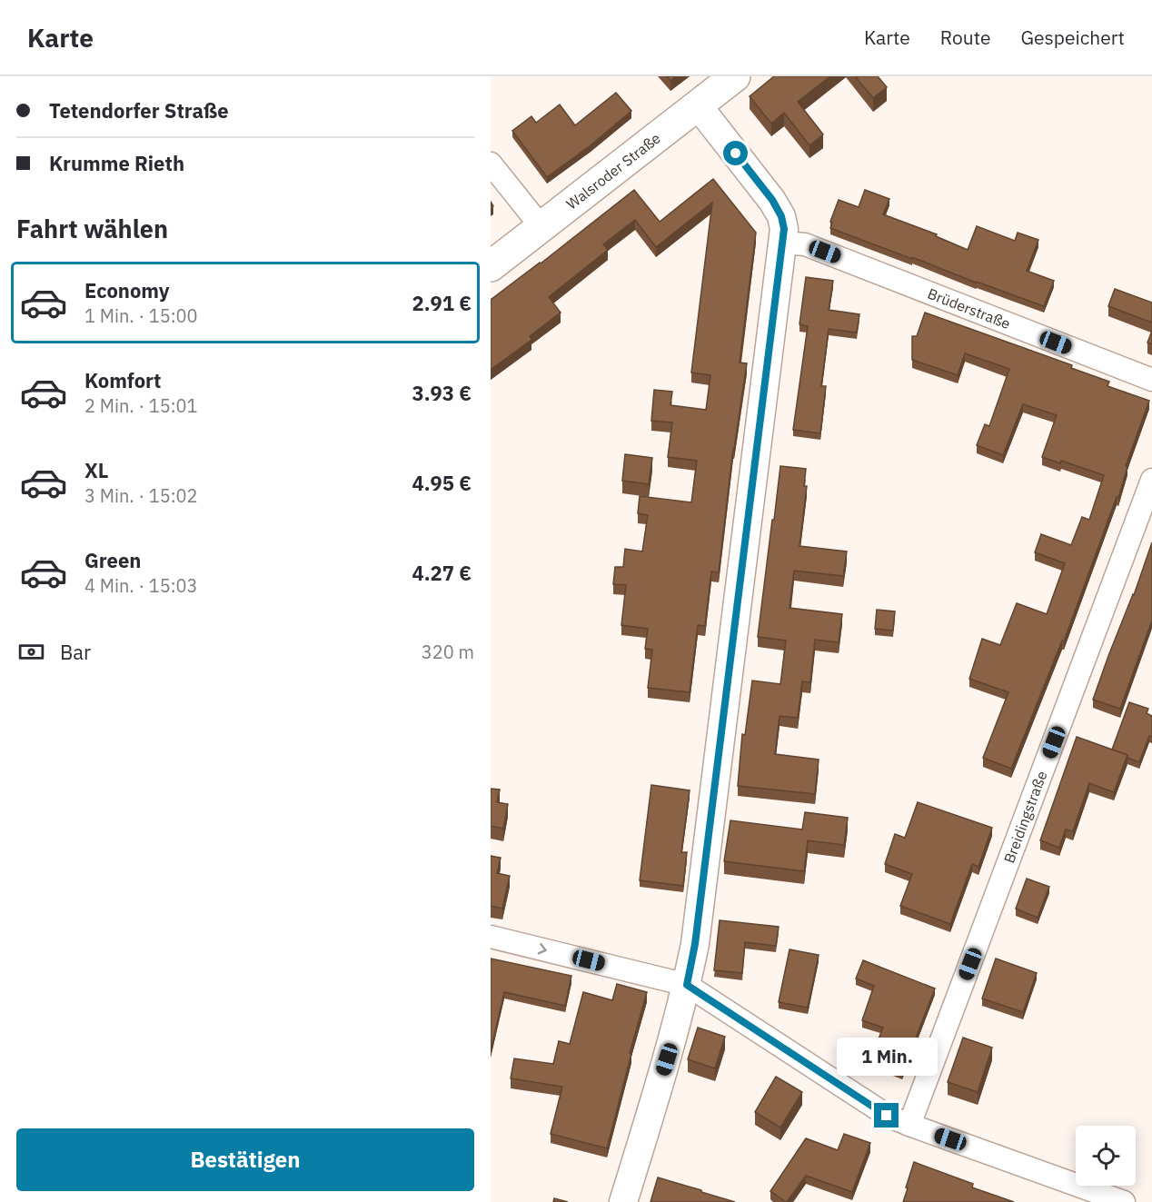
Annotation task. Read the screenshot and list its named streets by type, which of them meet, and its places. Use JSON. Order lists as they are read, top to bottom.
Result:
{
  "streets": {
    "main road": ["Walsroder Straße"],
    "street": ["Brüderstraße", "Breidingstraße"]
  },
  "page": {
    "header": "Karte",
    "nav": ["Karte", "Route", "Gespeichert"],
    "banner": ["Tetendorfer Straße", "Krumme Rieth"],
    "heading": "Fahrt wählen",
    "list": [
      {
        "name": "Economy",
        "note": "1 Min. · 15:00",
        "value": "2.91 €"
      },
      {
        "name": "Komfort",
        "note": "2 Min. · 15:01",
        "value": "3.93 €"
      },
      {
        "name": "XL",
        "note": "3 Min. · 15:02",
        "value": "4.95 €"
      },
      {
        "name": "Green",
        "note": "4 Min. · 15:03",
        "value": "4.27 €"
      }
    ],
    "pay": ["Bar", "320 m"],
    "bubble": "1 Min.",
    "buttons": "Bestätigen"
  }
}
